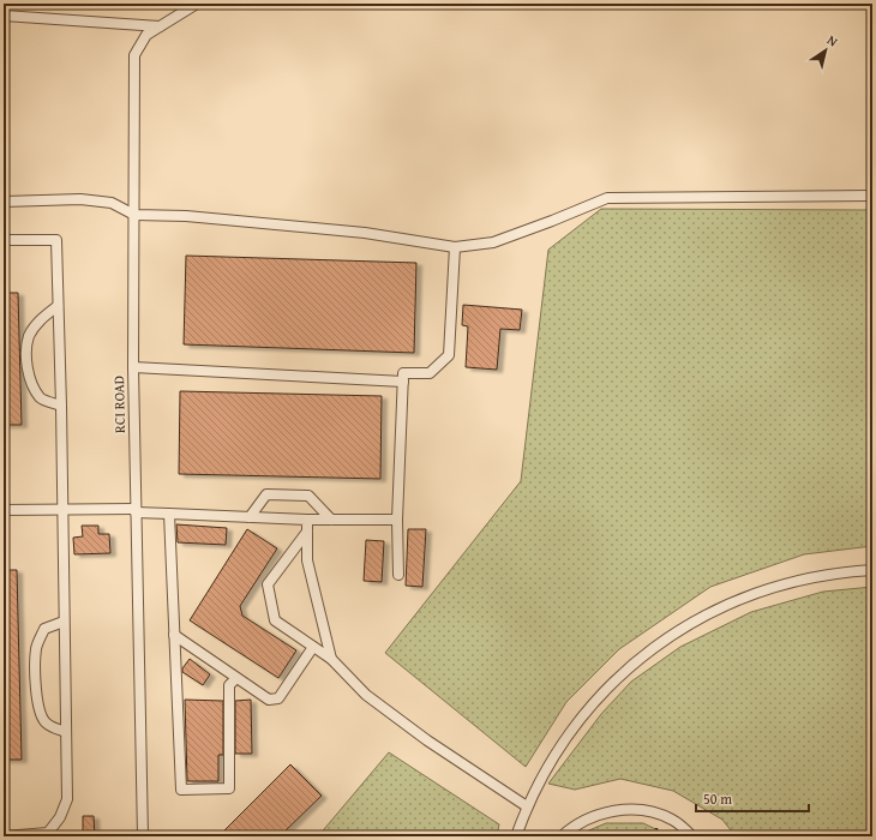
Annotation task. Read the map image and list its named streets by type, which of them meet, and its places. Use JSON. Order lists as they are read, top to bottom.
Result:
{
  "streets": {
    "lane": ["RCI ROAD"]
  },
  "scale_bar": "50 m",
  "north": "top right"
}
